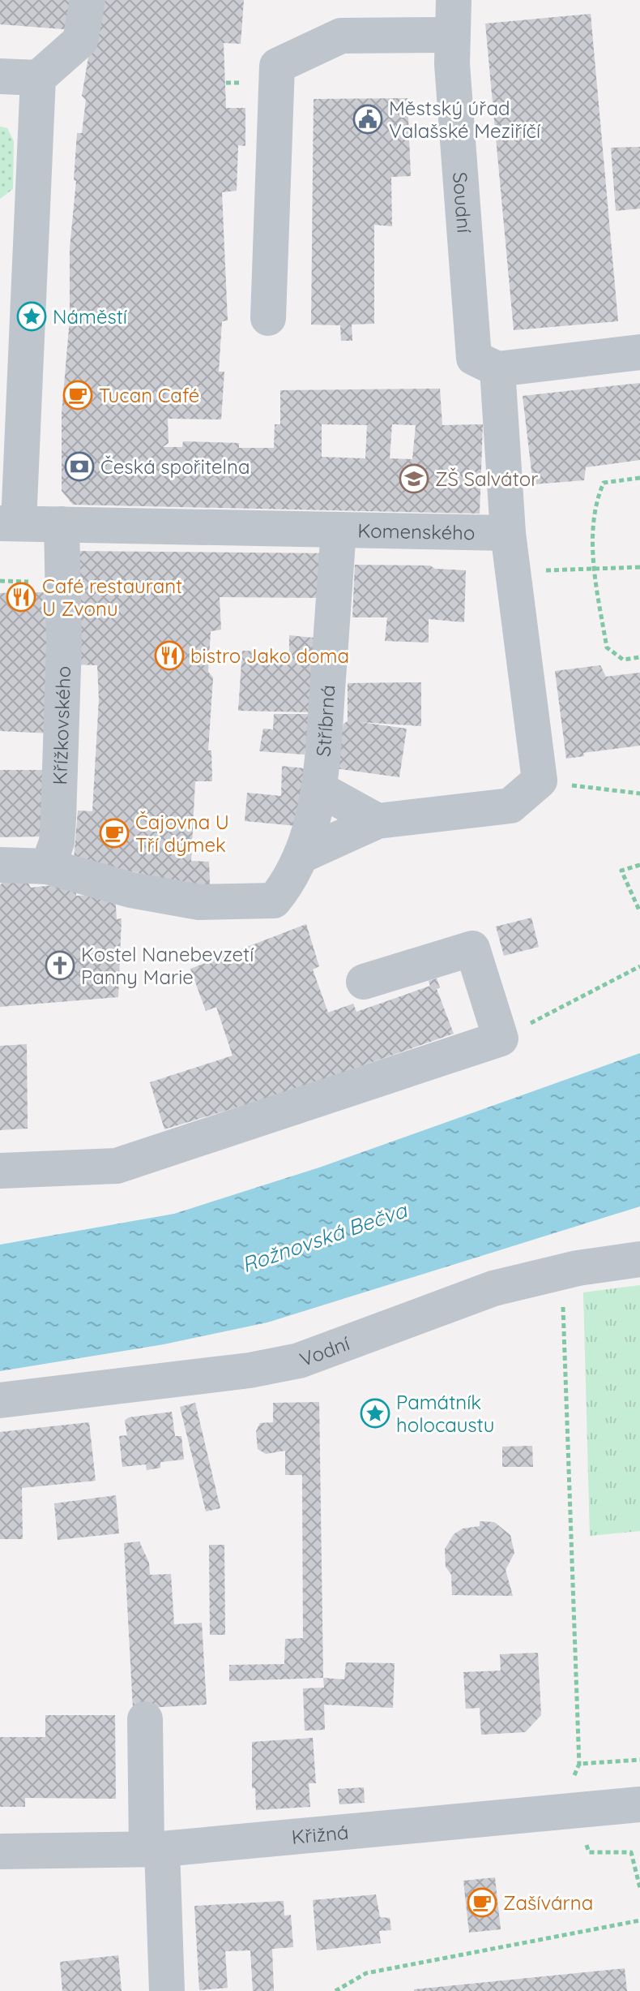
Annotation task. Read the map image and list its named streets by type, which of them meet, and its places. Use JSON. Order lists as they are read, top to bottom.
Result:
{
  "streets": {
    "street": [
      "Soudní",
      "Komenského",
      "Stříbrná",
      "Křížkovského",
      "Vodní",
      "Křižná"
    ]
  },
  "crossings": [
    ["Komenského", "Stříbrná"],
    ["Komenského", "Křížkovského"],
    ["Stříbrná", "Křížkovského"]
  ],
  "water": ["Rožnovská Bečva"],
  "places": {
    "public building": ["Městský úřad Valašské Meziříčí"],
    "place": ["Náměstí", "Památník holocaustu"],
    "cafe": ["Tucan Café", "Čajovna U Tří dýmek", "Zašívárna"],
    "bank": ["Česká spořitelna"],
    "school or university": ["ZŠ Salvátor"],
    "restaurant": ["Café restaurant U Zvonu", "bistro Jako doma"],
    "church": ["Kostel Nanebevzetí Panny Marie"]
  }
}
